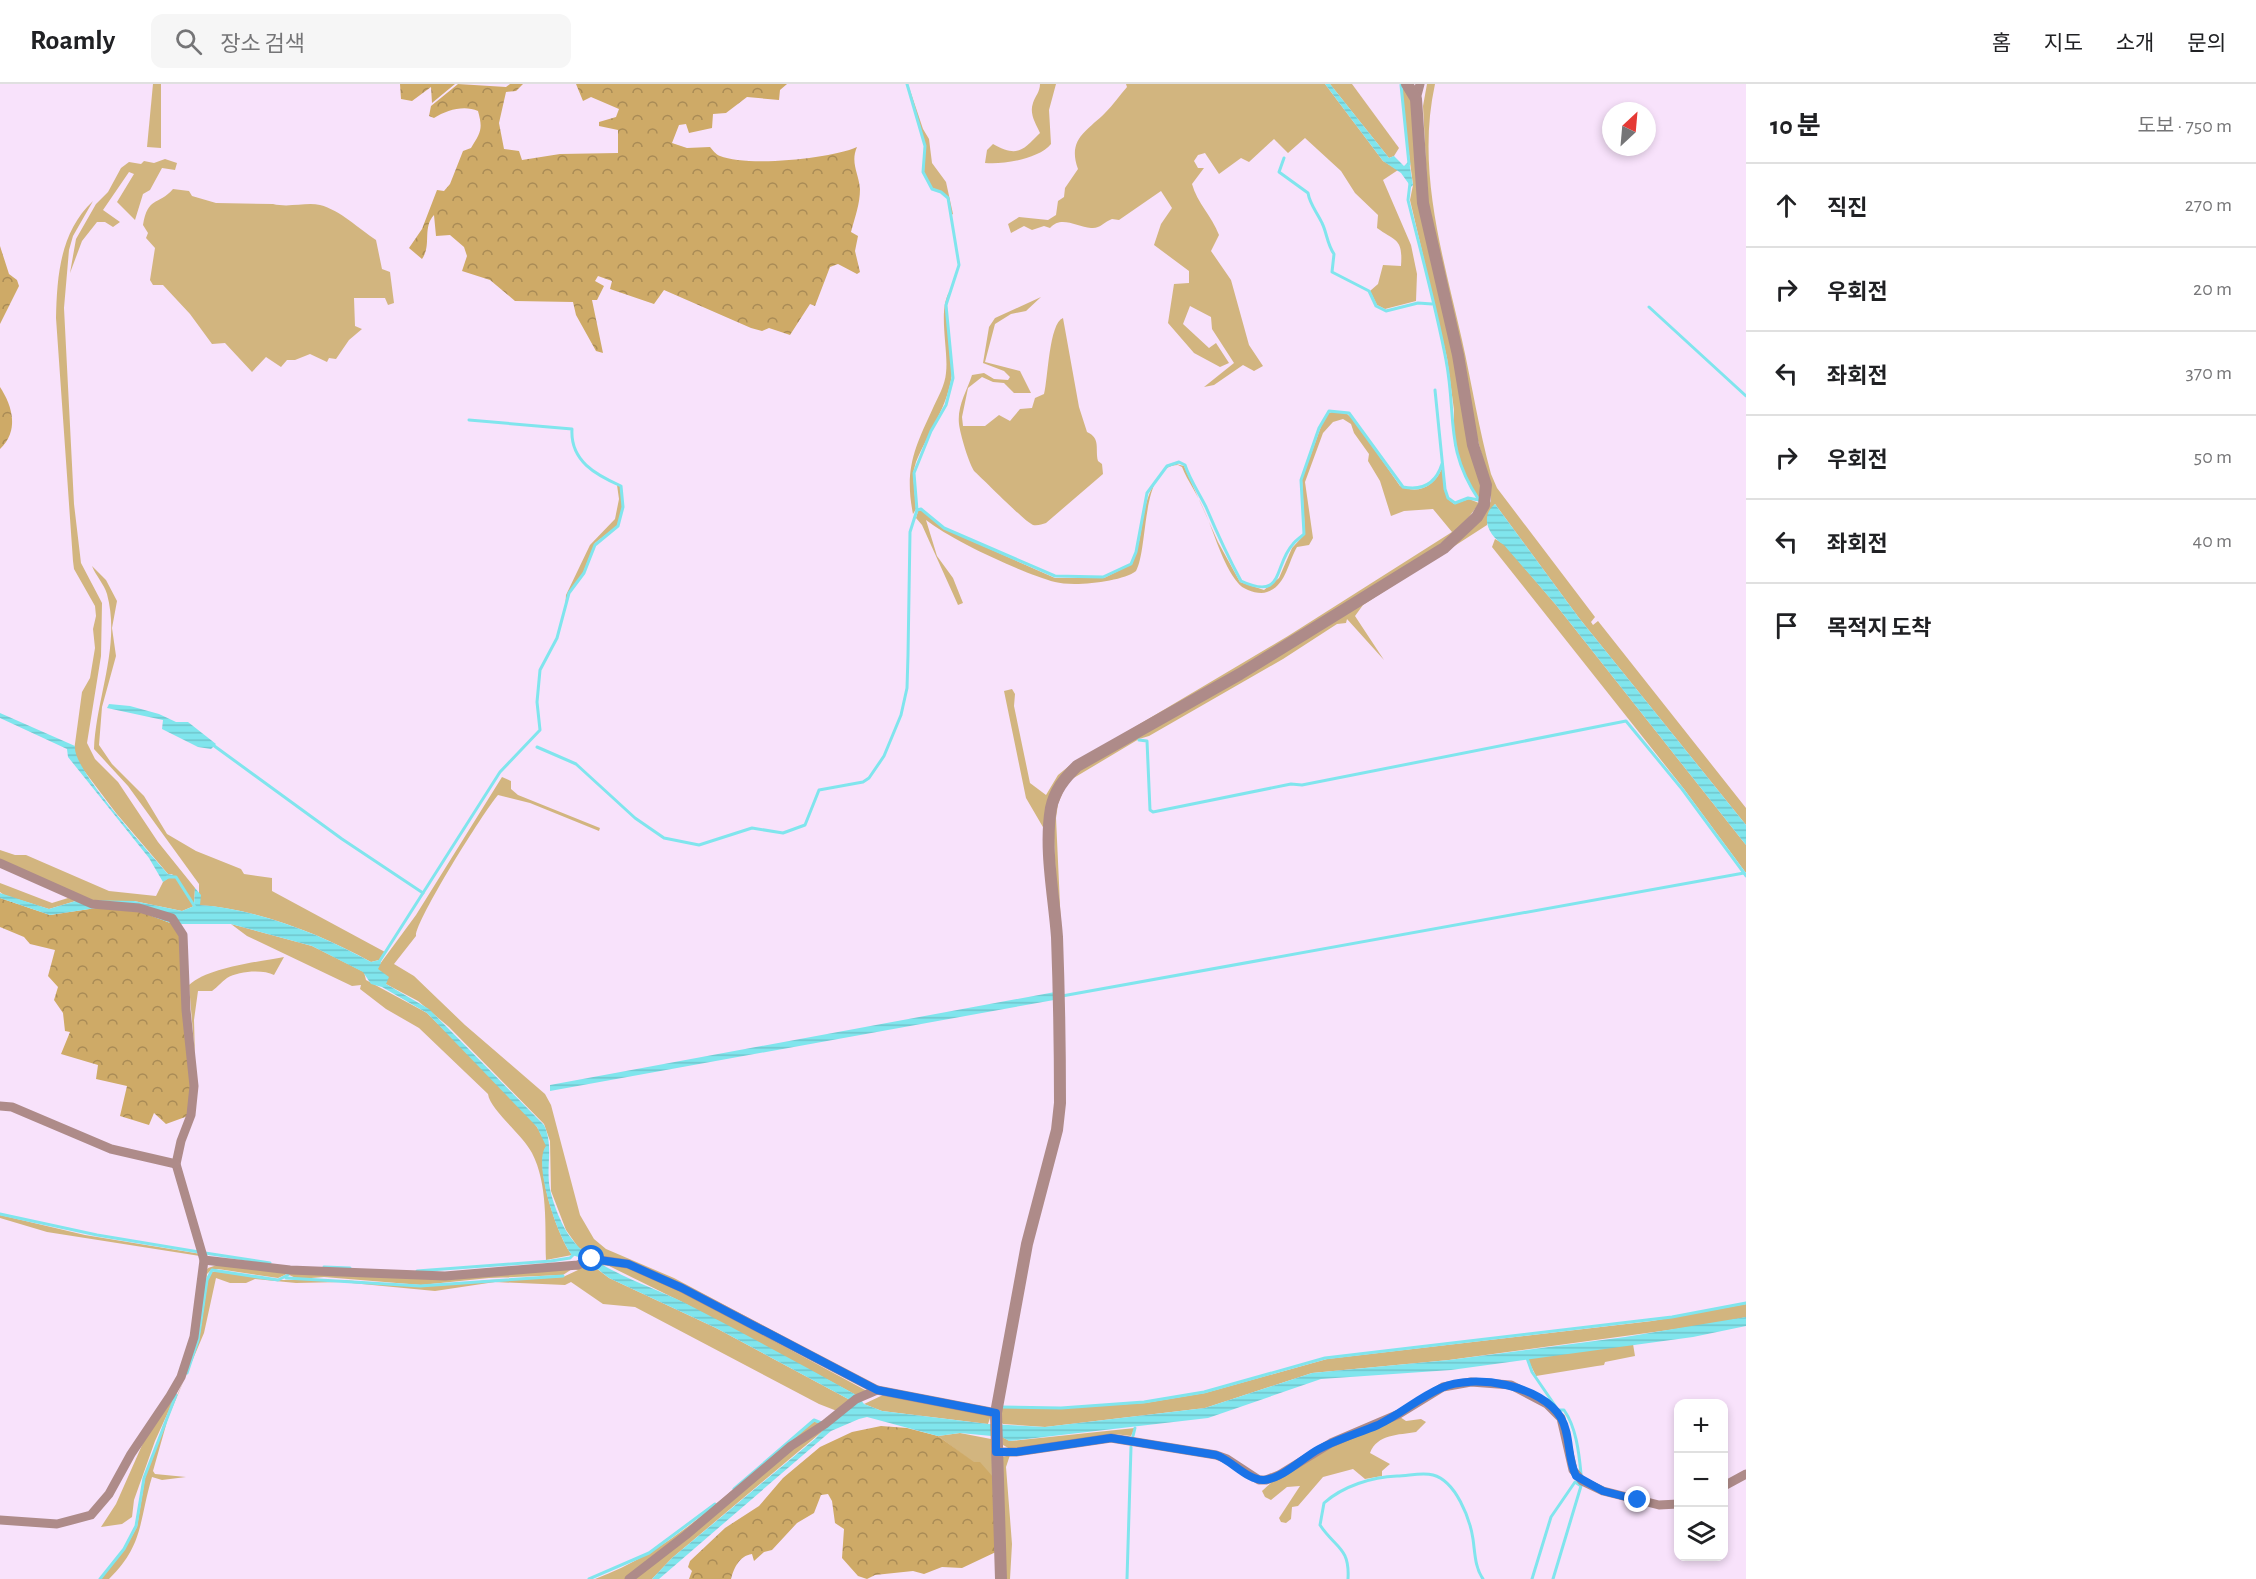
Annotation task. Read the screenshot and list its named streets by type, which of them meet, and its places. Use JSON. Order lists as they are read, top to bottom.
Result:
{
  "north": "top right",
  "page": {
    "header": "Roamly",
    "search": "장소 검색",
    "nav": [
      "홈",
      "지도",
      "소개",
      "문의"
    ],
    "heading": ["10 분", "도보 · 750 m"],
    "list": [
      ["직진", "270 m"],
      ["우회전", "20 m"],
      ["좌회전", "370 m"],
      ["우회전", "50 m"],
      ["좌회전", "40 m"],
      "목적지 도착"
    ],
    "map_buttons": ["+", "−"]
  }
}
